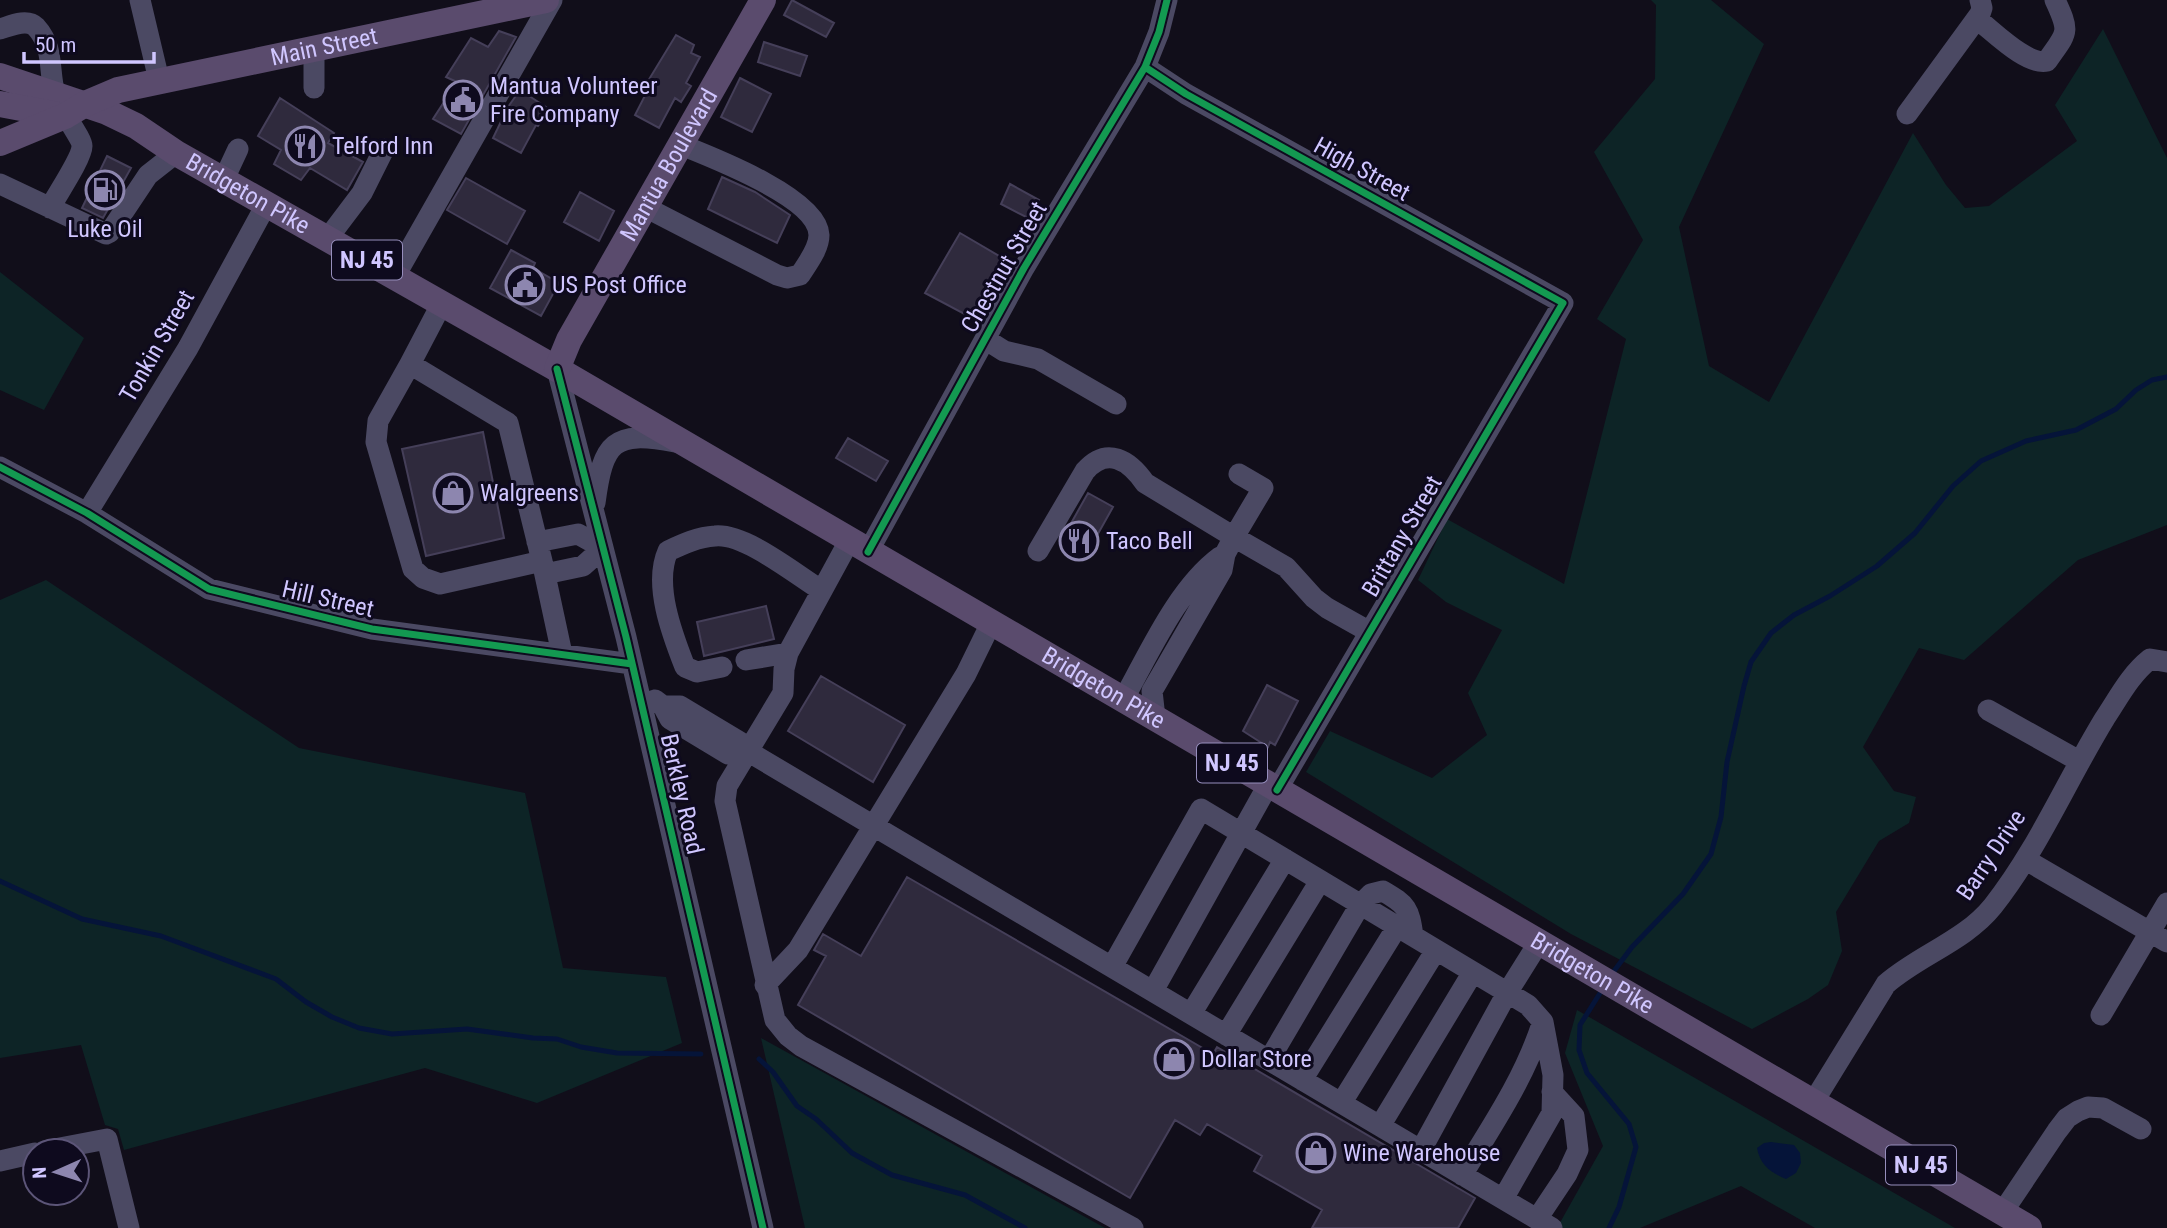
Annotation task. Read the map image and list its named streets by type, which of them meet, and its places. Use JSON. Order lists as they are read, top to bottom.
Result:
{
  "streets": {
    "main road": [
      "Main Street",
      "Mantua Boulevard",
      "Bridgeton Pike",
      "NJ 45"
    ],
    "street": [
      "High Street",
      "Chestnut Street",
      "Tonkin Street",
      "Brittany Street",
      "Hill Street",
      "Berkley Road",
      "Barry Drive"
    ]
  },
  "crossings": [
    ["Main Street", "Bridgeton Pike"],
    ["Main Street", "NJ 45"],
    ["Mantua Boulevard", "Bridgeton Pike"],
    ["Mantua Boulevard", "Berkley Road"],
    ["High Street", "Chestnut Street"],
    ["High Street", "Brittany Street"],
    ["Bridgeton Pike", "NJ 45"],
    ["Bridgeton Pike", "Chestnut Street"],
    ["Bridgeton Pike", "Tonkin Street"],
    ["Bridgeton Pike", "Brittany Street"],
    ["Bridgeton Pike", "Berkley Road"],
    ["Bridgeton Pike", "Barry Drive"],
    ["Tonkin Street", "Hill Street"],
    ["Hill Street", "Berkley Road"]
  ],
  "places": {
    "public building": ["Mantua Volunteer Fire Company", "US Post Office"],
    "restaurant": ["Telford Inn", "Taco Bell"],
    "fuel station": ["Luke Oil"],
    "shop": ["Walgreens", "Dollar Store", "Wine Warehouse"]
  },
  "scale_bar": "50 m",
  "north": "left"
}
